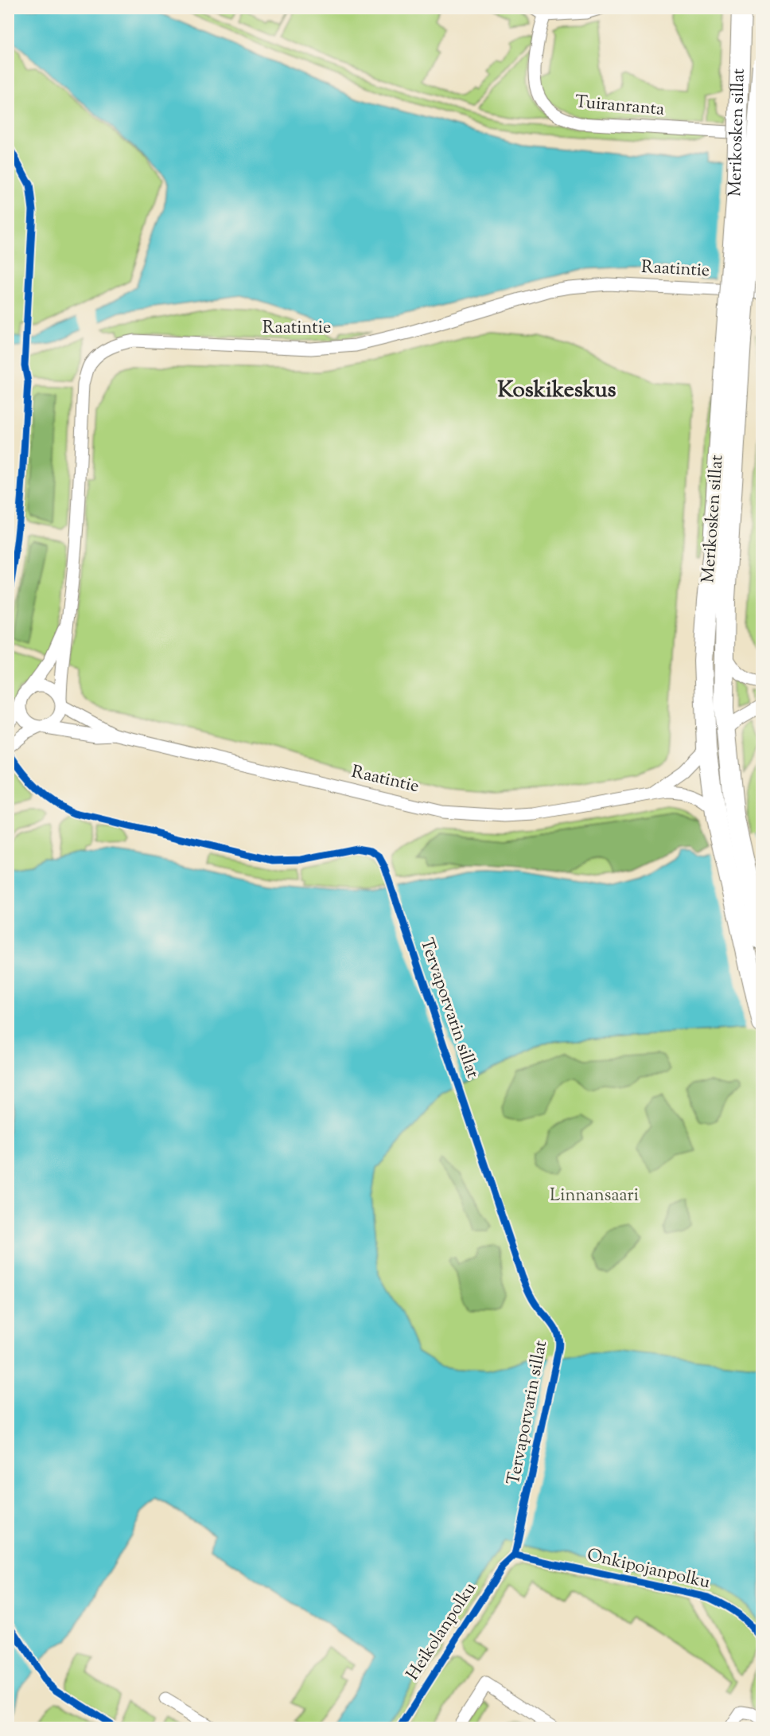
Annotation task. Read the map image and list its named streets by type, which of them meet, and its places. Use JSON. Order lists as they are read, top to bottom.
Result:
{
  "streets": {
    "main road": ["Merikosken sillat"],
    "street": ["Tuiranranta", "Raatintie"],
    "cycle path": ["Tervaporvarin sillat", "Onkipojanpolku", "Heikolanpolku"]
  },
  "crossings": [
    ["Merikosken sillat", "Raatintie"]
  ],
  "districts": ["Koskikeskus"],
  "parks": ["Linnansaari"]
}
